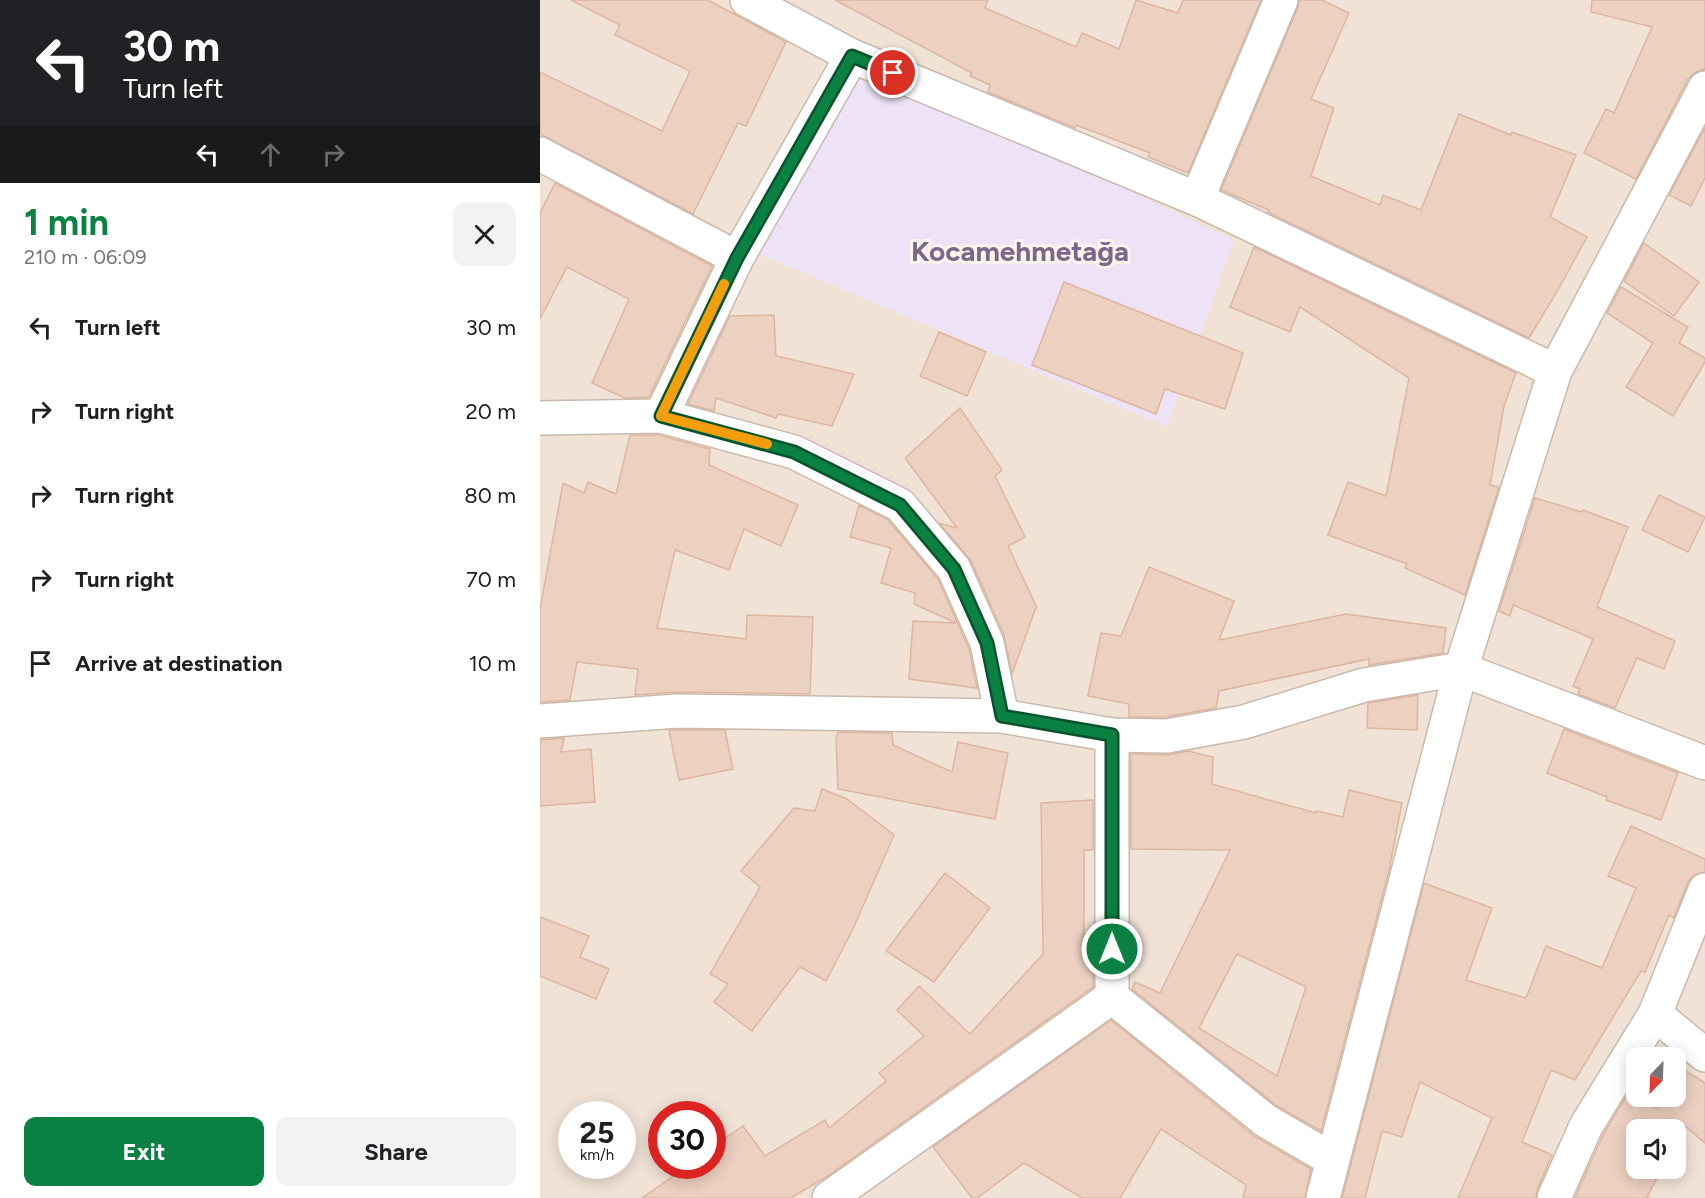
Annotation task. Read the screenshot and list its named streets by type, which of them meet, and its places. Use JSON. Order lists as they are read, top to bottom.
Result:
{
  "districts": ["Kocamehmetağa"],
  "north": "bottom left",
  "page": {
    "turn": ["30 m", "Turn left"],
    "heading": ["1 min", "210 m · 06:09"],
    "list": [
      {
        "name": "Turn left",
        "value": "30 m"
      },
      {
        "name": "Turn right",
        "value": "20 m"
      },
      {
        "name": "Turn right",
        "value": "80 m"
      },
      {
        "name": "Turn right",
        "value": "70 m"
      },
      {
        "name": "Arrive at destination",
        "value": "10 m"
      }
    ],
    "speed": "25 km/h",
    "limit": "30",
    "buttons": ["Exit", "Share"]
  }
}
